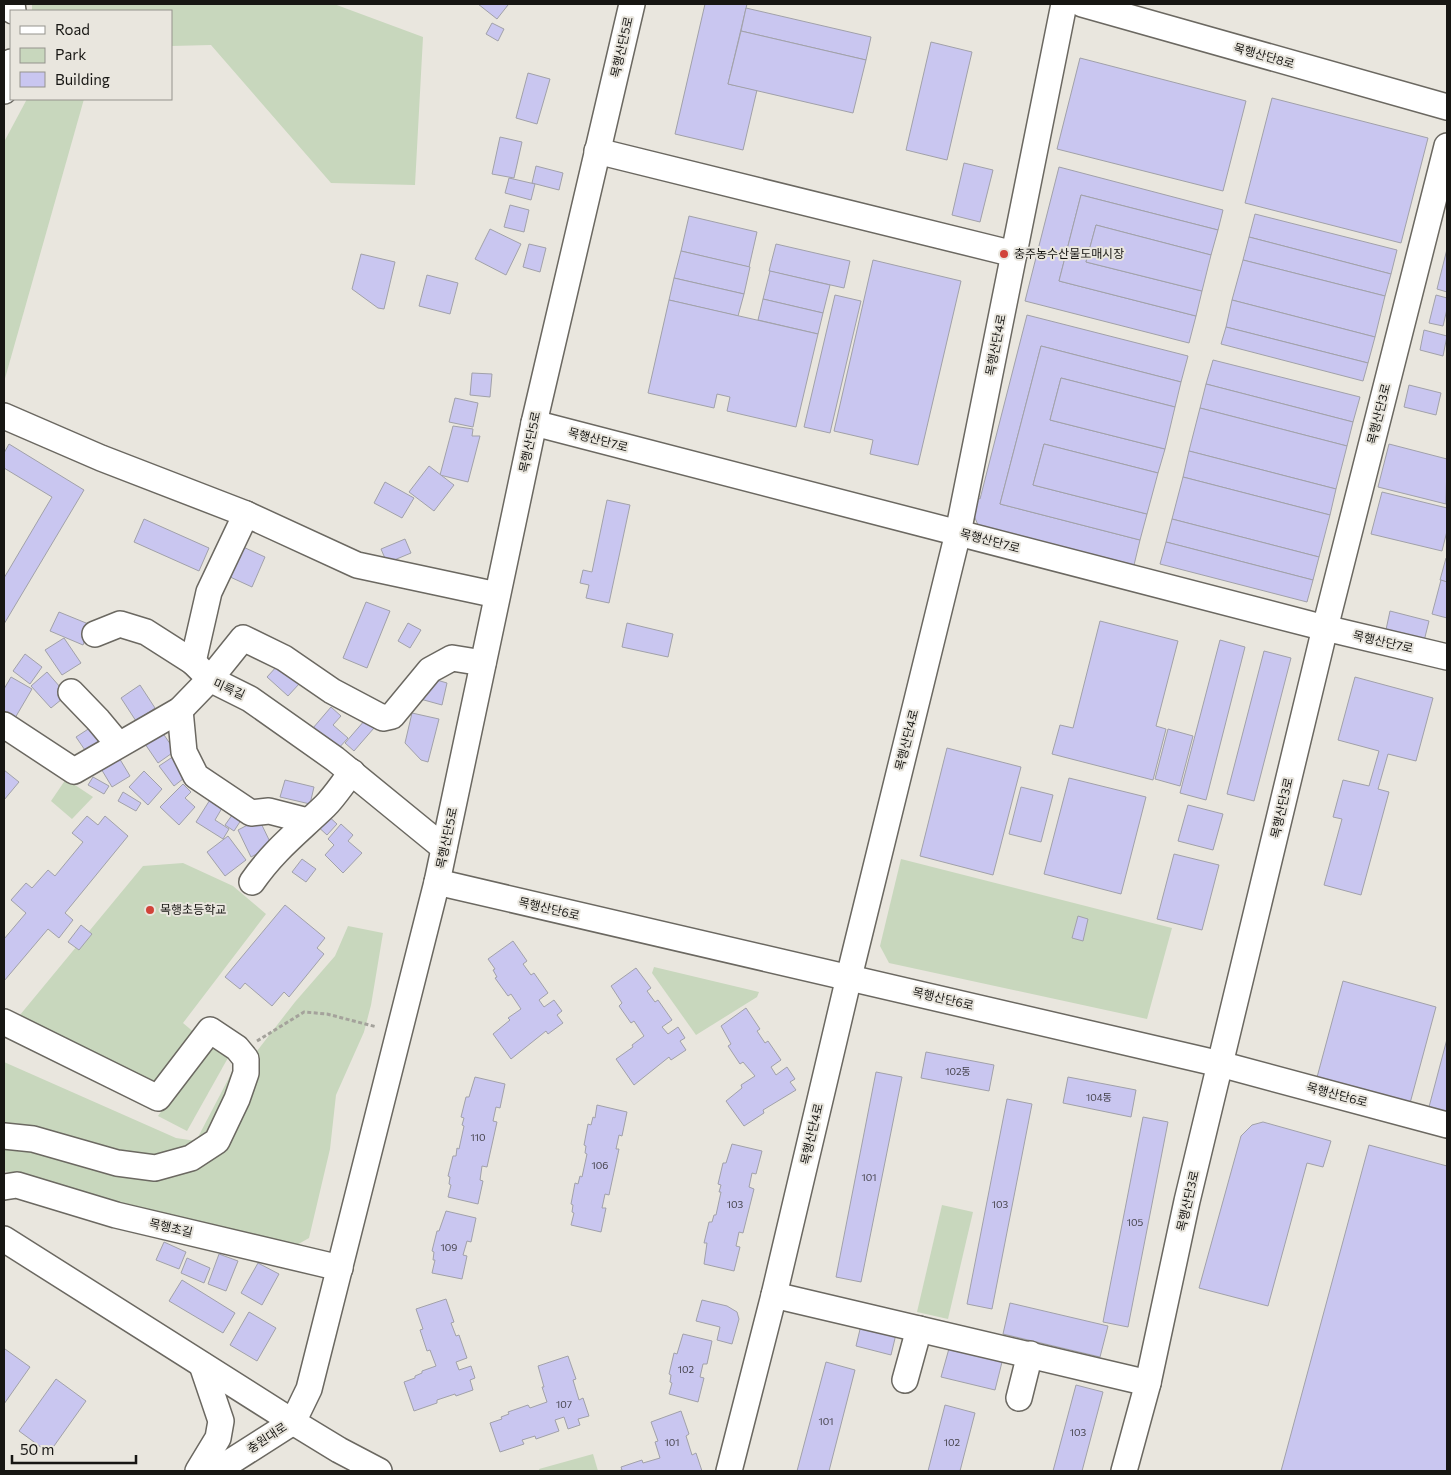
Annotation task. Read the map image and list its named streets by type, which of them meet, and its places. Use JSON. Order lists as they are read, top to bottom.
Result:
{
  "streets": {
    "street": [
      "목행산단5로",
      "목행산단8로",
      "목행산단4로",
      "목행산단3로",
      "목행산단7로",
      "미륵길",
      "목행산단6로",
      "목행초길",
      "충원대로"
    ]
  },
  "crossings": [
    ["목행산단5로", "목행산단7로"],
    ["목행산단5로", "미륵길"],
    ["목행산단5로", "목행산단6로"],
    ["목행산단5로", "목행초길"],
    ["목행산단5로", "충원대로"],
    ["목행산단4로", "목행산단7로"],
    ["목행산단4로", "목행산단6로"],
    ["목행산단3로", "목행산단7로"],
    ["목행산단3로", "목행산단6로"]
  ],
  "places": ["충주농수산물도매시장", "목행초등학교"],
  "house_numbers": [
    "102동",
    "104동",
    "110",
    "106",
    "101",
    "103",
    "103",
    "105",
    "109",
    "102",
    "107",
    "101",
    "103",
    "101",
    "102"
  ],
  "legend": ["Road", "Park", "Building"],
  "scale_bar": "50 m"
}
